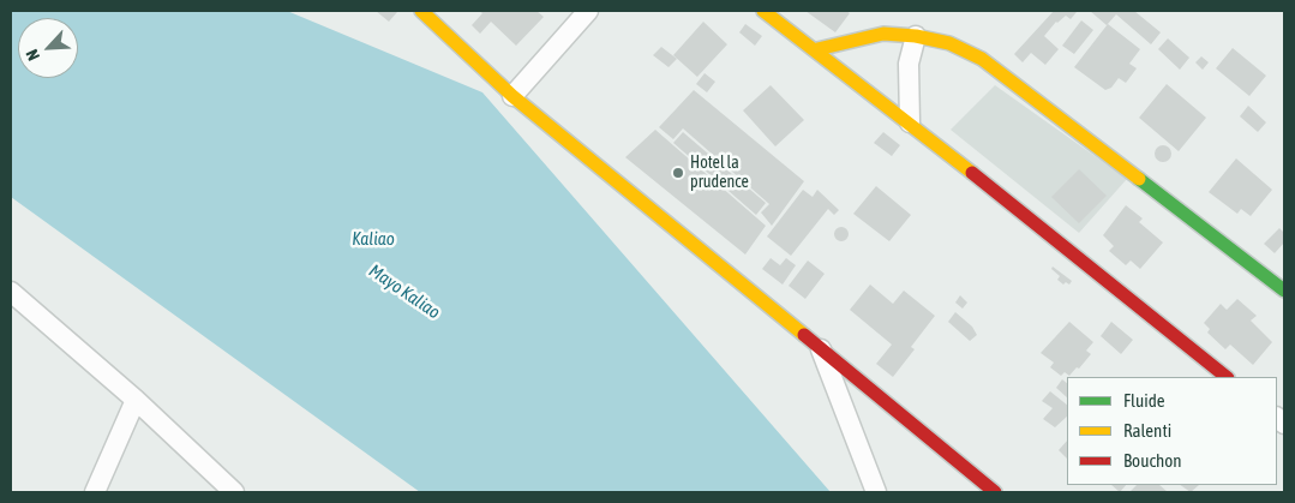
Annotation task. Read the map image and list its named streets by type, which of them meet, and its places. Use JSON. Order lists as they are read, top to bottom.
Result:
{
  "water": ["Kaliao", "Mayo Kaliao"],
  "places": ["Hotel la prudence"],
  "legend": ["Fluide", "Ralenti", "Bouchon"],
  "north": "bottom left"
}
